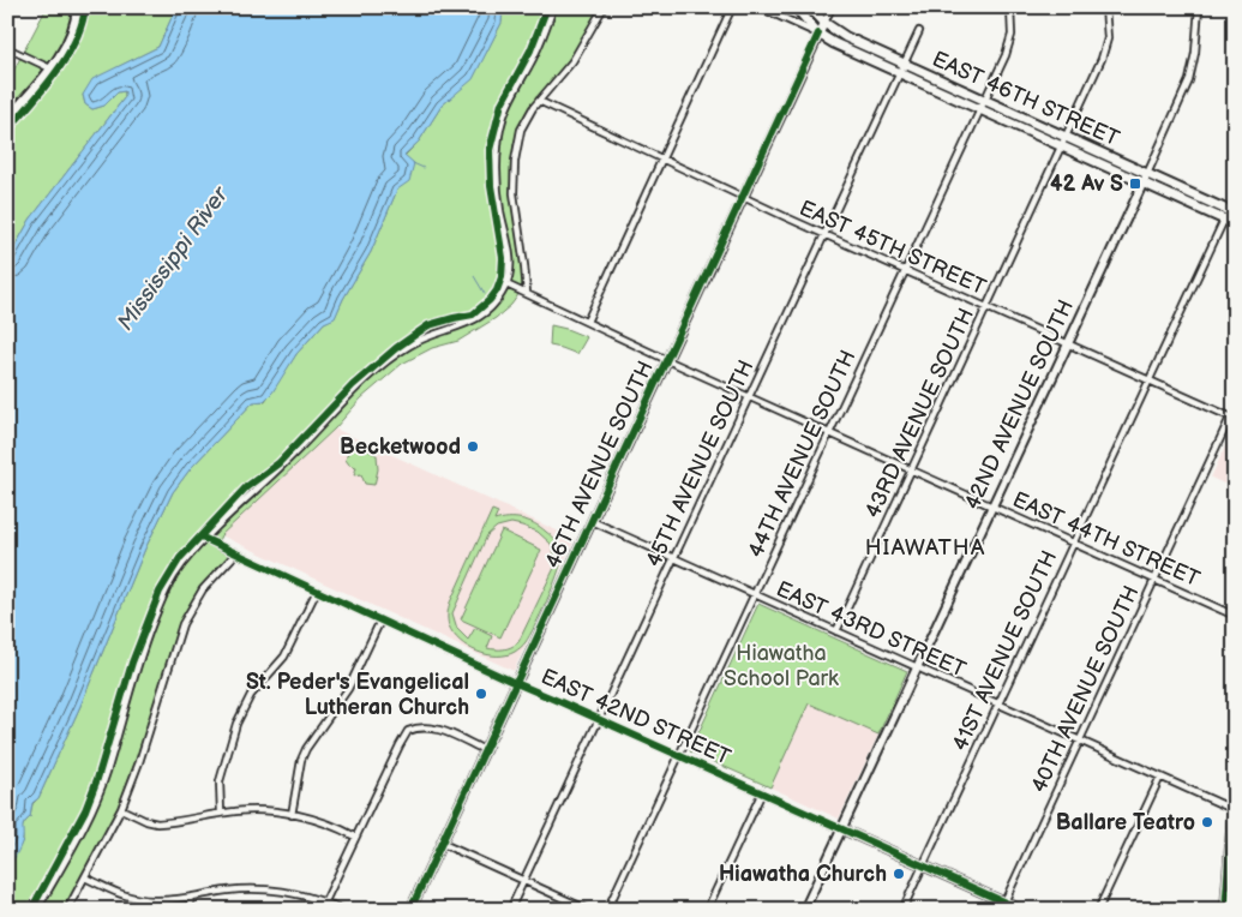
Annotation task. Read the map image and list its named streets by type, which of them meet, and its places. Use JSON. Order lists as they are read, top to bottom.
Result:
{
  "streets": {
    "main road": ["EAST 46TH STREET"],
    "street": [
      "EAST 45TH STREET",
      "42ND AVENUE SOUTH",
      "43RD AVENUE SOUTH",
      "44TH AVENUE SOUTH",
      "45TH AVENUE SOUTH",
      "46TH AVENUE SOUTH",
      "EAST 44TH STREET",
      "EAST 43RD STREET",
      "41ST AVENUE SOUTH",
      "40TH AVENUE SOUTH",
      "EAST 42ND STREET"
    ]
  },
  "crossings": [
    ["EAST 46TH STREET", "42ND AVENUE SOUTH"],
    ["EAST 46TH STREET", "43RD AVENUE SOUTH"],
    ["EAST 46TH STREET", "44TH AVENUE SOUTH"],
    ["EAST 46TH STREET", "45TH AVENUE SOUTH"],
    ["EAST 46TH STREET", "46TH AVENUE SOUTH"],
    ["EAST 46TH STREET", "41ST AVENUE SOUTH"],
    ["EAST 45TH STREET", "42ND AVENUE SOUTH"],
    ["EAST 45TH STREET", "43RD AVENUE SOUTH"],
    ["EAST 45TH STREET", "44TH AVENUE SOUTH"],
    ["EAST 45TH STREET", "45TH AVENUE SOUTH"],
    ["EAST 45TH STREET", "46TH AVENUE SOUTH"],
    ["EAST 45TH STREET", "41ST AVENUE SOUTH"],
    ["EAST 45TH STREET", "40TH AVENUE SOUTH"],
    ["42ND AVENUE SOUTH", "EAST 44TH STREET"],
    ["42ND AVENUE SOUTH", "EAST 43RD STREET"],
    ["42ND AVENUE SOUTH", "EAST 42ND STREET"],
    ["43RD AVENUE SOUTH", "EAST 44TH STREET"],
    ["43RD AVENUE SOUTH", "EAST 43RD STREET"],
    ["44TH AVENUE SOUTH", "EAST 44TH STREET"],
    ["44TH AVENUE SOUTH", "EAST 43RD STREET"],
    ["44TH AVENUE SOUTH", "EAST 42ND STREET"],
    ["45TH AVENUE SOUTH", "EAST 44TH STREET"],
    ["45TH AVENUE SOUTH", "EAST 43RD STREET"],
    ["45TH AVENUE SOUTH", "EAST 42ND STREET"],
    ["46TH AVENUE SOUTH", "EAST 44TH STREET"],
    ["46TH AVENUE SOUTH", "EAST 43RD STREET"],
    ["46TH AVENUE SOUTH", "EAST 42ND STREET"],
    ["EAST 44TH STREET", "41ST AVENUE SOUTH"],
    ["EAST 44TH STREET", "40TH AVENUE SOUTH"],
    ["EAST 43RD STREET", "41ST AVENUE SOUTH"],
    ["EAST 43RD STREET", "40TH AVENUE SOUTH"],
    ["41ST AVENUE SOUTH", "EAST 42ND STREET"],
    ["40TH AVENUE SOUTH", "EAST 42ND STREET"]
  ],
  "districts": ["HIAWATHA"],
  "water": ["Mississippi River"],
  "parks": ["Hiawatha School Park"],
  "places": {
    "transit": ["42 Av S"],
    "other": [
      "Becketwood",
      "St. Peder's Evangelical Lutheran Church",
      "Ballare Teatro",
      "Hiawatha Church"
    ]
  }
}
